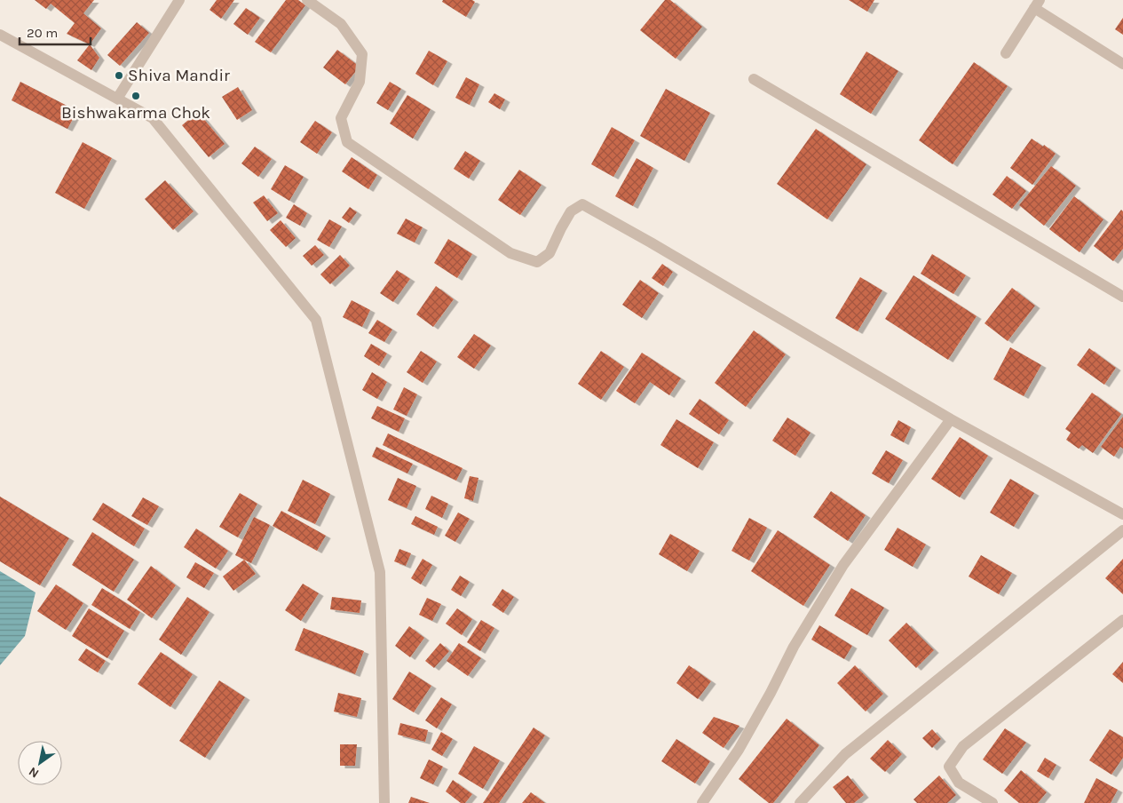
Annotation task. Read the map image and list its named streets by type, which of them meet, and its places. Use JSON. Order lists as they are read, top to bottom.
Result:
{
  "places": ["Shiva Mandir", "Bishwakarma Chok"],
  "scale_bar": "20 m",
  "north": "bottom left"
}
